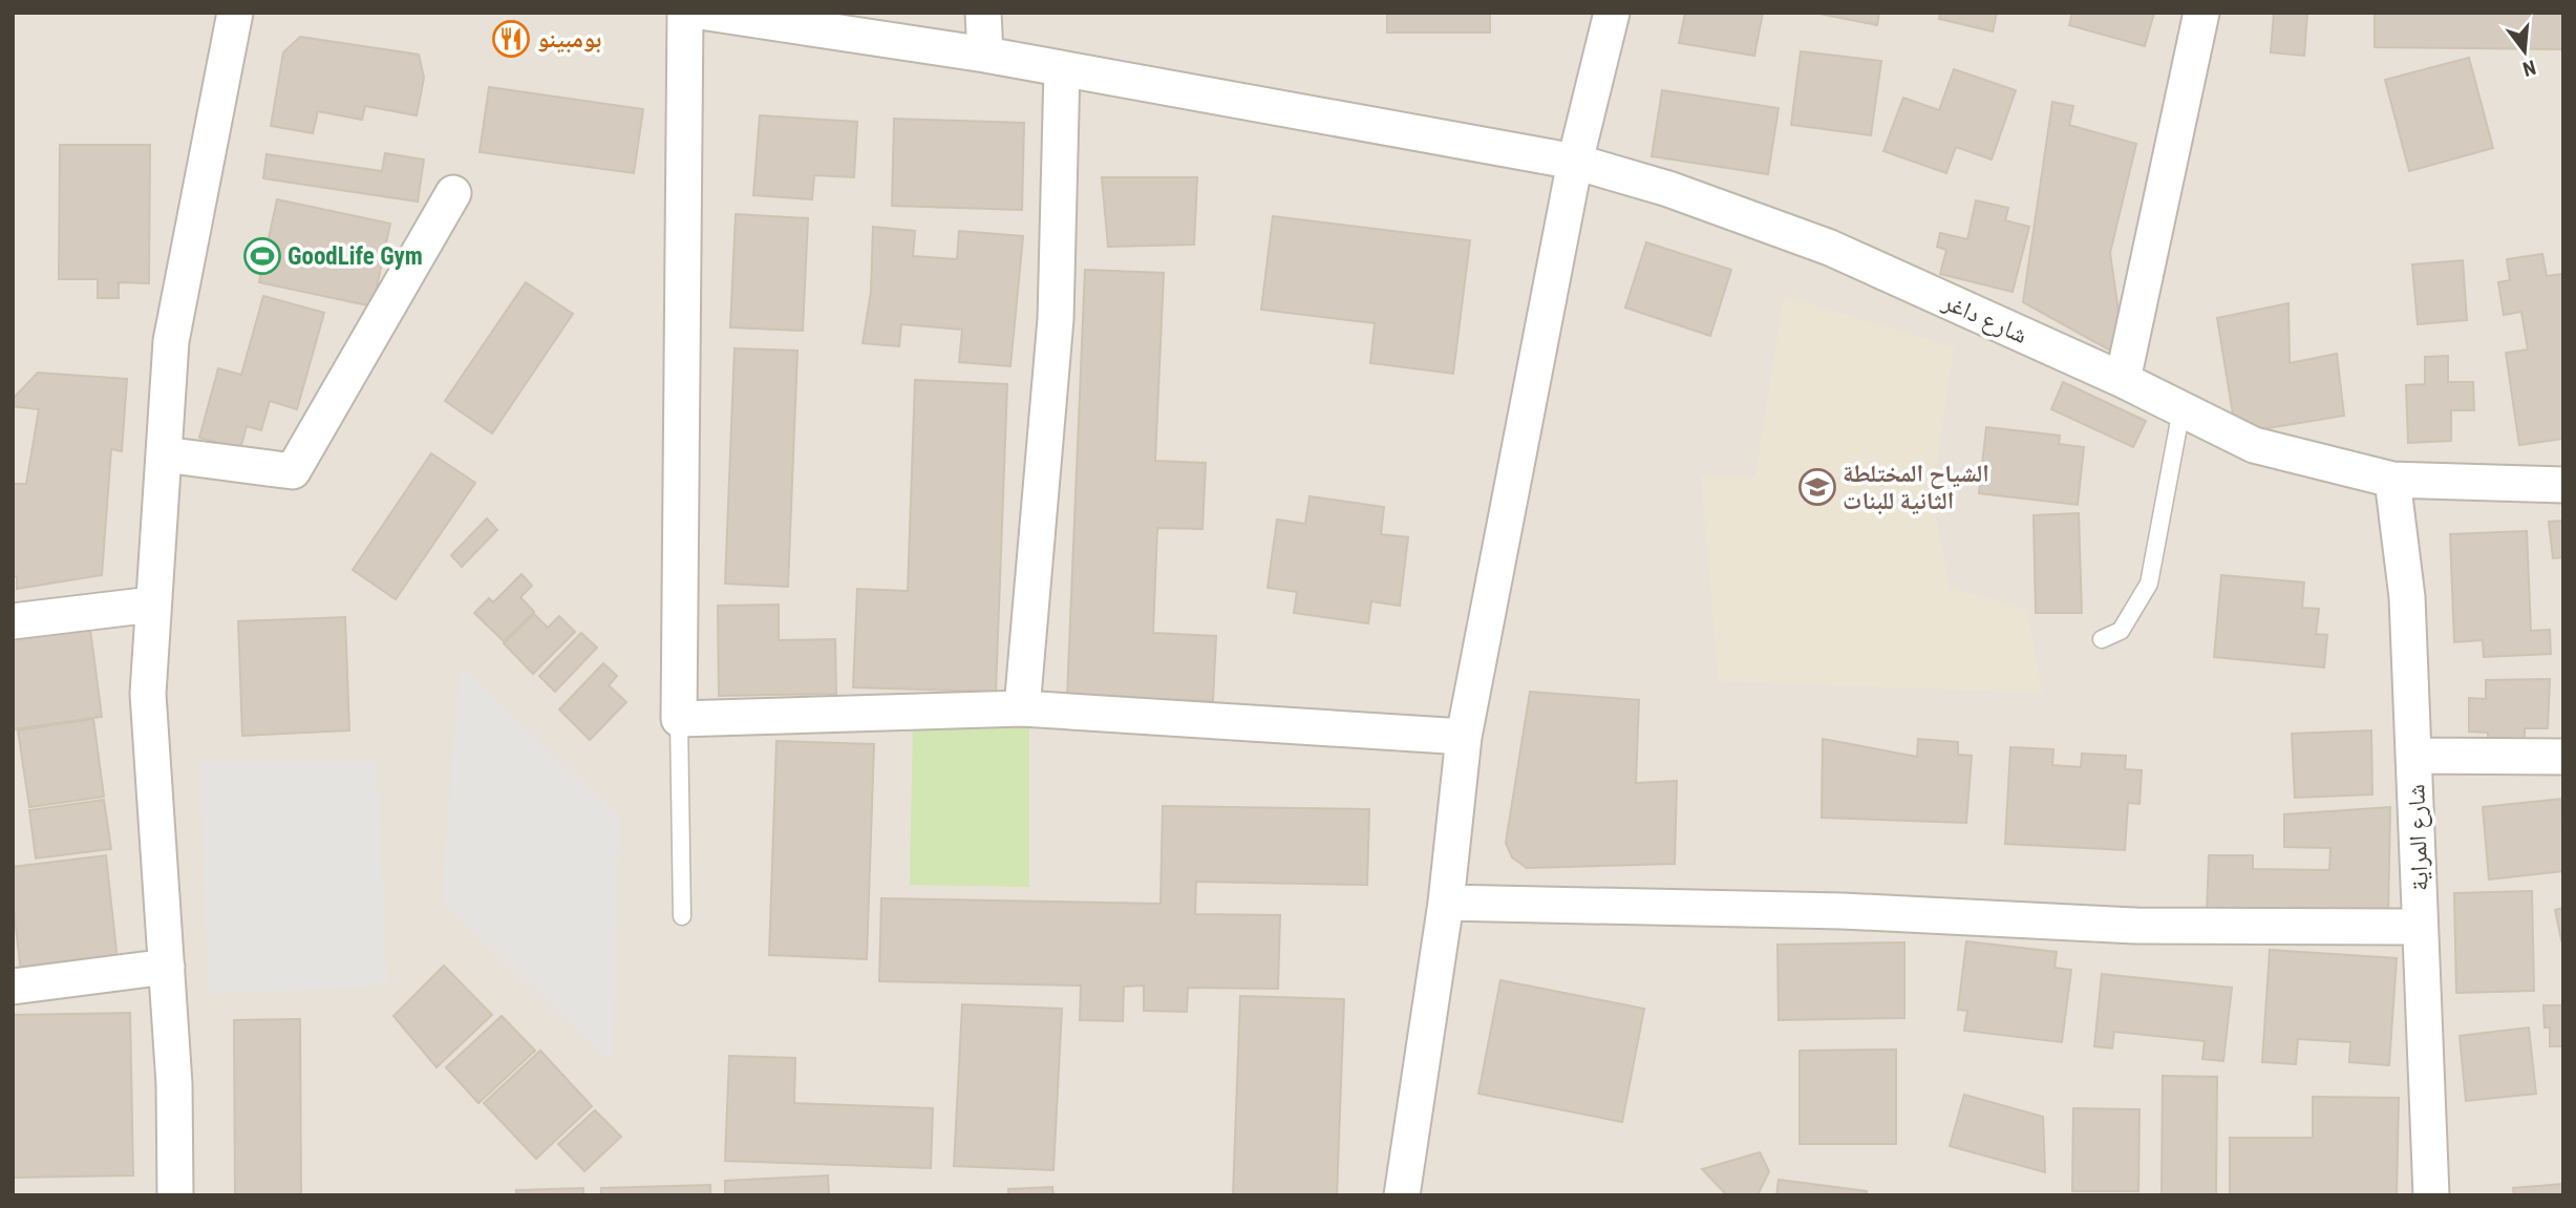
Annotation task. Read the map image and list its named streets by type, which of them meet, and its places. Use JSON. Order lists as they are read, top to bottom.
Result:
{
  "streets": {
    "street": ["شارع داغر", "شارع المراية"]
  },
  "crossings": [
    ["شارع داغر", "شارع المراية"]
  ],
  "places": {
    "restaurant": ["بومبينو"],
    "sports": ["GoodLife Gym"],
    "school or university": ["الشياح المختلطة الثانية للبنات"]
  },
  "north": "bottom"
}
